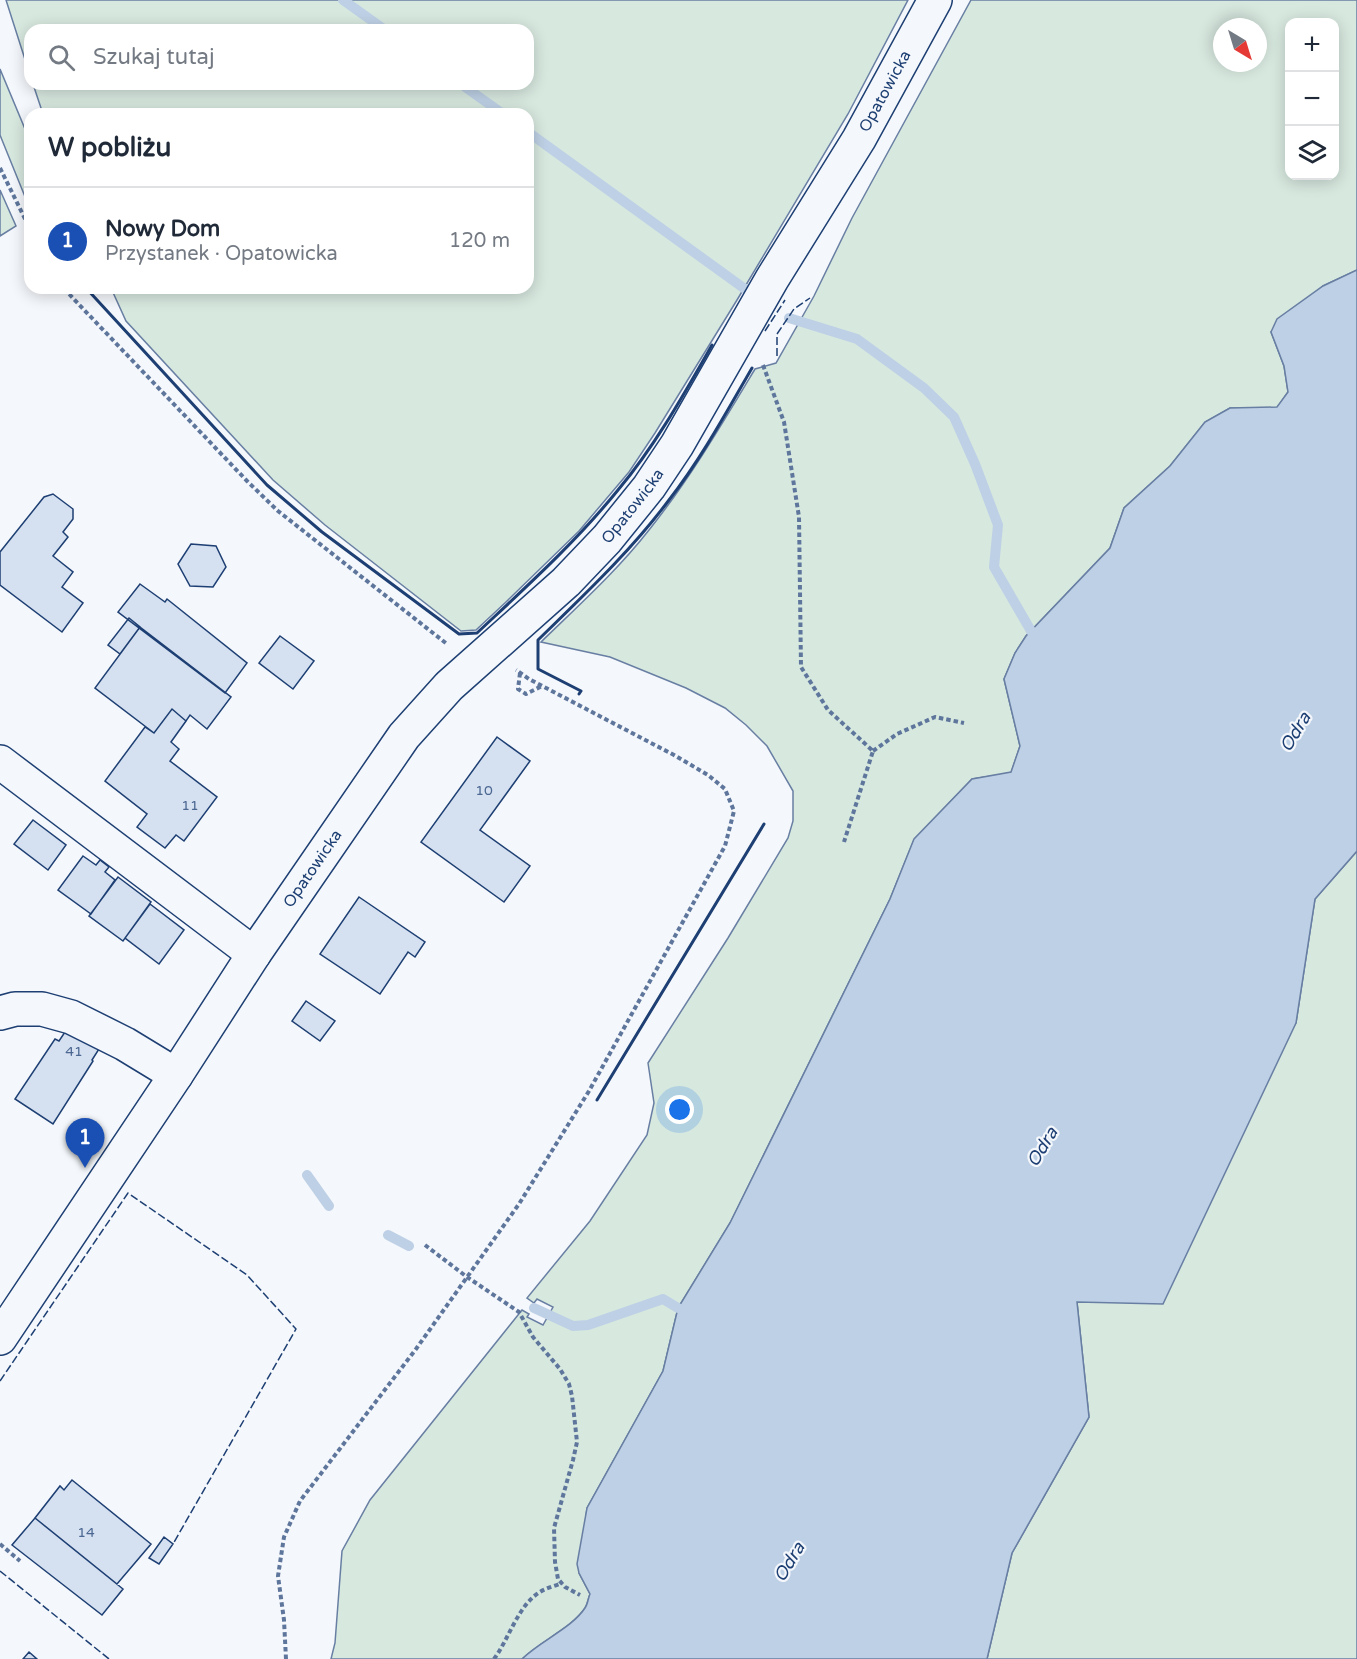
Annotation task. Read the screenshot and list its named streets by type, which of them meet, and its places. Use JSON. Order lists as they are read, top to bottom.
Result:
{
  "streets": {
    "street": ["Opatowicka"]
  },
  "water": ["Odra"],
  "house_numbers": [
    "10",
    "11",
    "41",
    "14"
  ],
  "north": "bottom right",
  "page": {
    "map_buttons": ["+", "−"],
    "search": "Szukaj tutaj",
    "heading": "W pobliżu",
    "list": [
      {
        "mark": "1",
        "name": "Nowy Dom",
        "note": "Przystanek · Opatowicka",
        "value": "120 m"
      }
    ],
    "pins": "1"
  }
}
